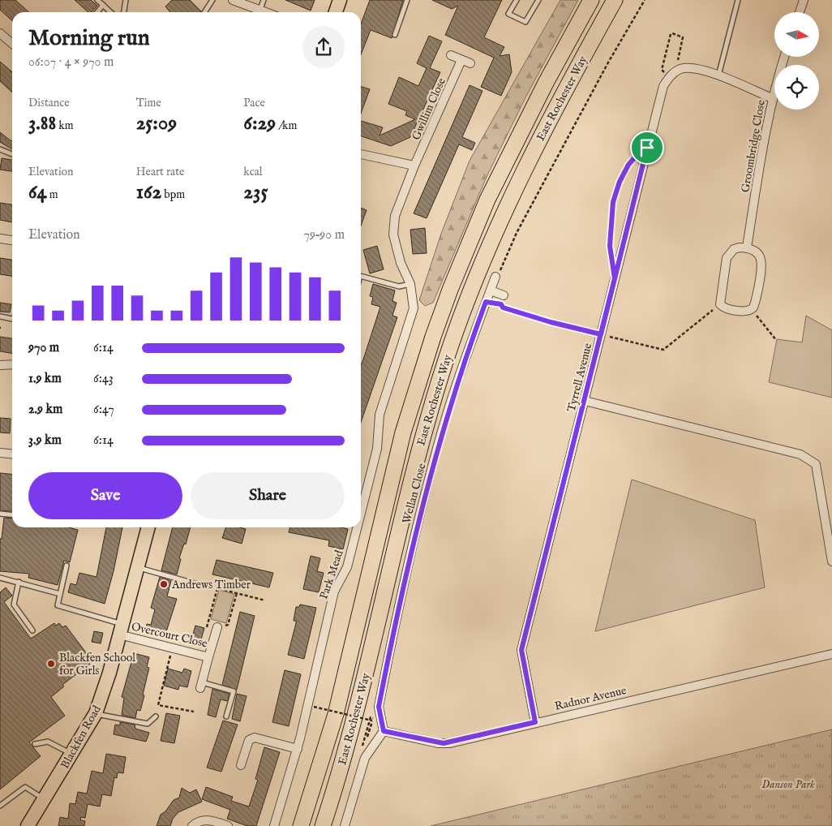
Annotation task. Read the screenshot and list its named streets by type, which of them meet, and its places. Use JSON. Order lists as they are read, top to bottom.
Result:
{
  "streets": {
    "highway": ["East Rochester Way"],
    "main road": ["Blackfen Road"],
    "street": [
      "Gwillim Close",
      "Groombridge Close",
      "Tyrrell Avenue",
      "Wellan Close",
      "Park Mead",
      "Overcourt Close",
      "Radnor Avenue"
    ]
  },
  "crossings": [
    ["Gwillim Close", "Park Mead"],
    ["Tyrrell Avenue", "Radnor Avenue"],
    ["Wellan Close", "Radnor Avenue"],
    ["Overcourt Close", "Blackfen Road"]
  ],
  "parks": ["Danson Park"],
  "places": ["Andrews Timber", "Blackfen School for Girls"],
  "north": "right",
  "page": {
    "heading": ["Morning run", "06:07 · 4 × 970 m"],
    "stats": [
      ["Distance", "3.88 km"],
      ["Time", "25:09"],
      ["Pace", "6:29 /km"],
      ["Elevation", "64 m"],
      ["Heart rate", "162 bpm"],
      ["kcal", "235"]
    ],
    "chart": ["Elevation", "79–90 m"],
    "list": [
      {
        "name": "970 m",
        "note": "6:14"
      },
      {
        "name": "1.9 km",
        "note": "6:43"
      },
      {
        "name": "2.9 km",
        "note": "6:47"
      },
      {
        "name": "3.9 km",
        "note": "6:14"
      }
    ],
    "buttons": ["Save", "Share"]
  }
}
